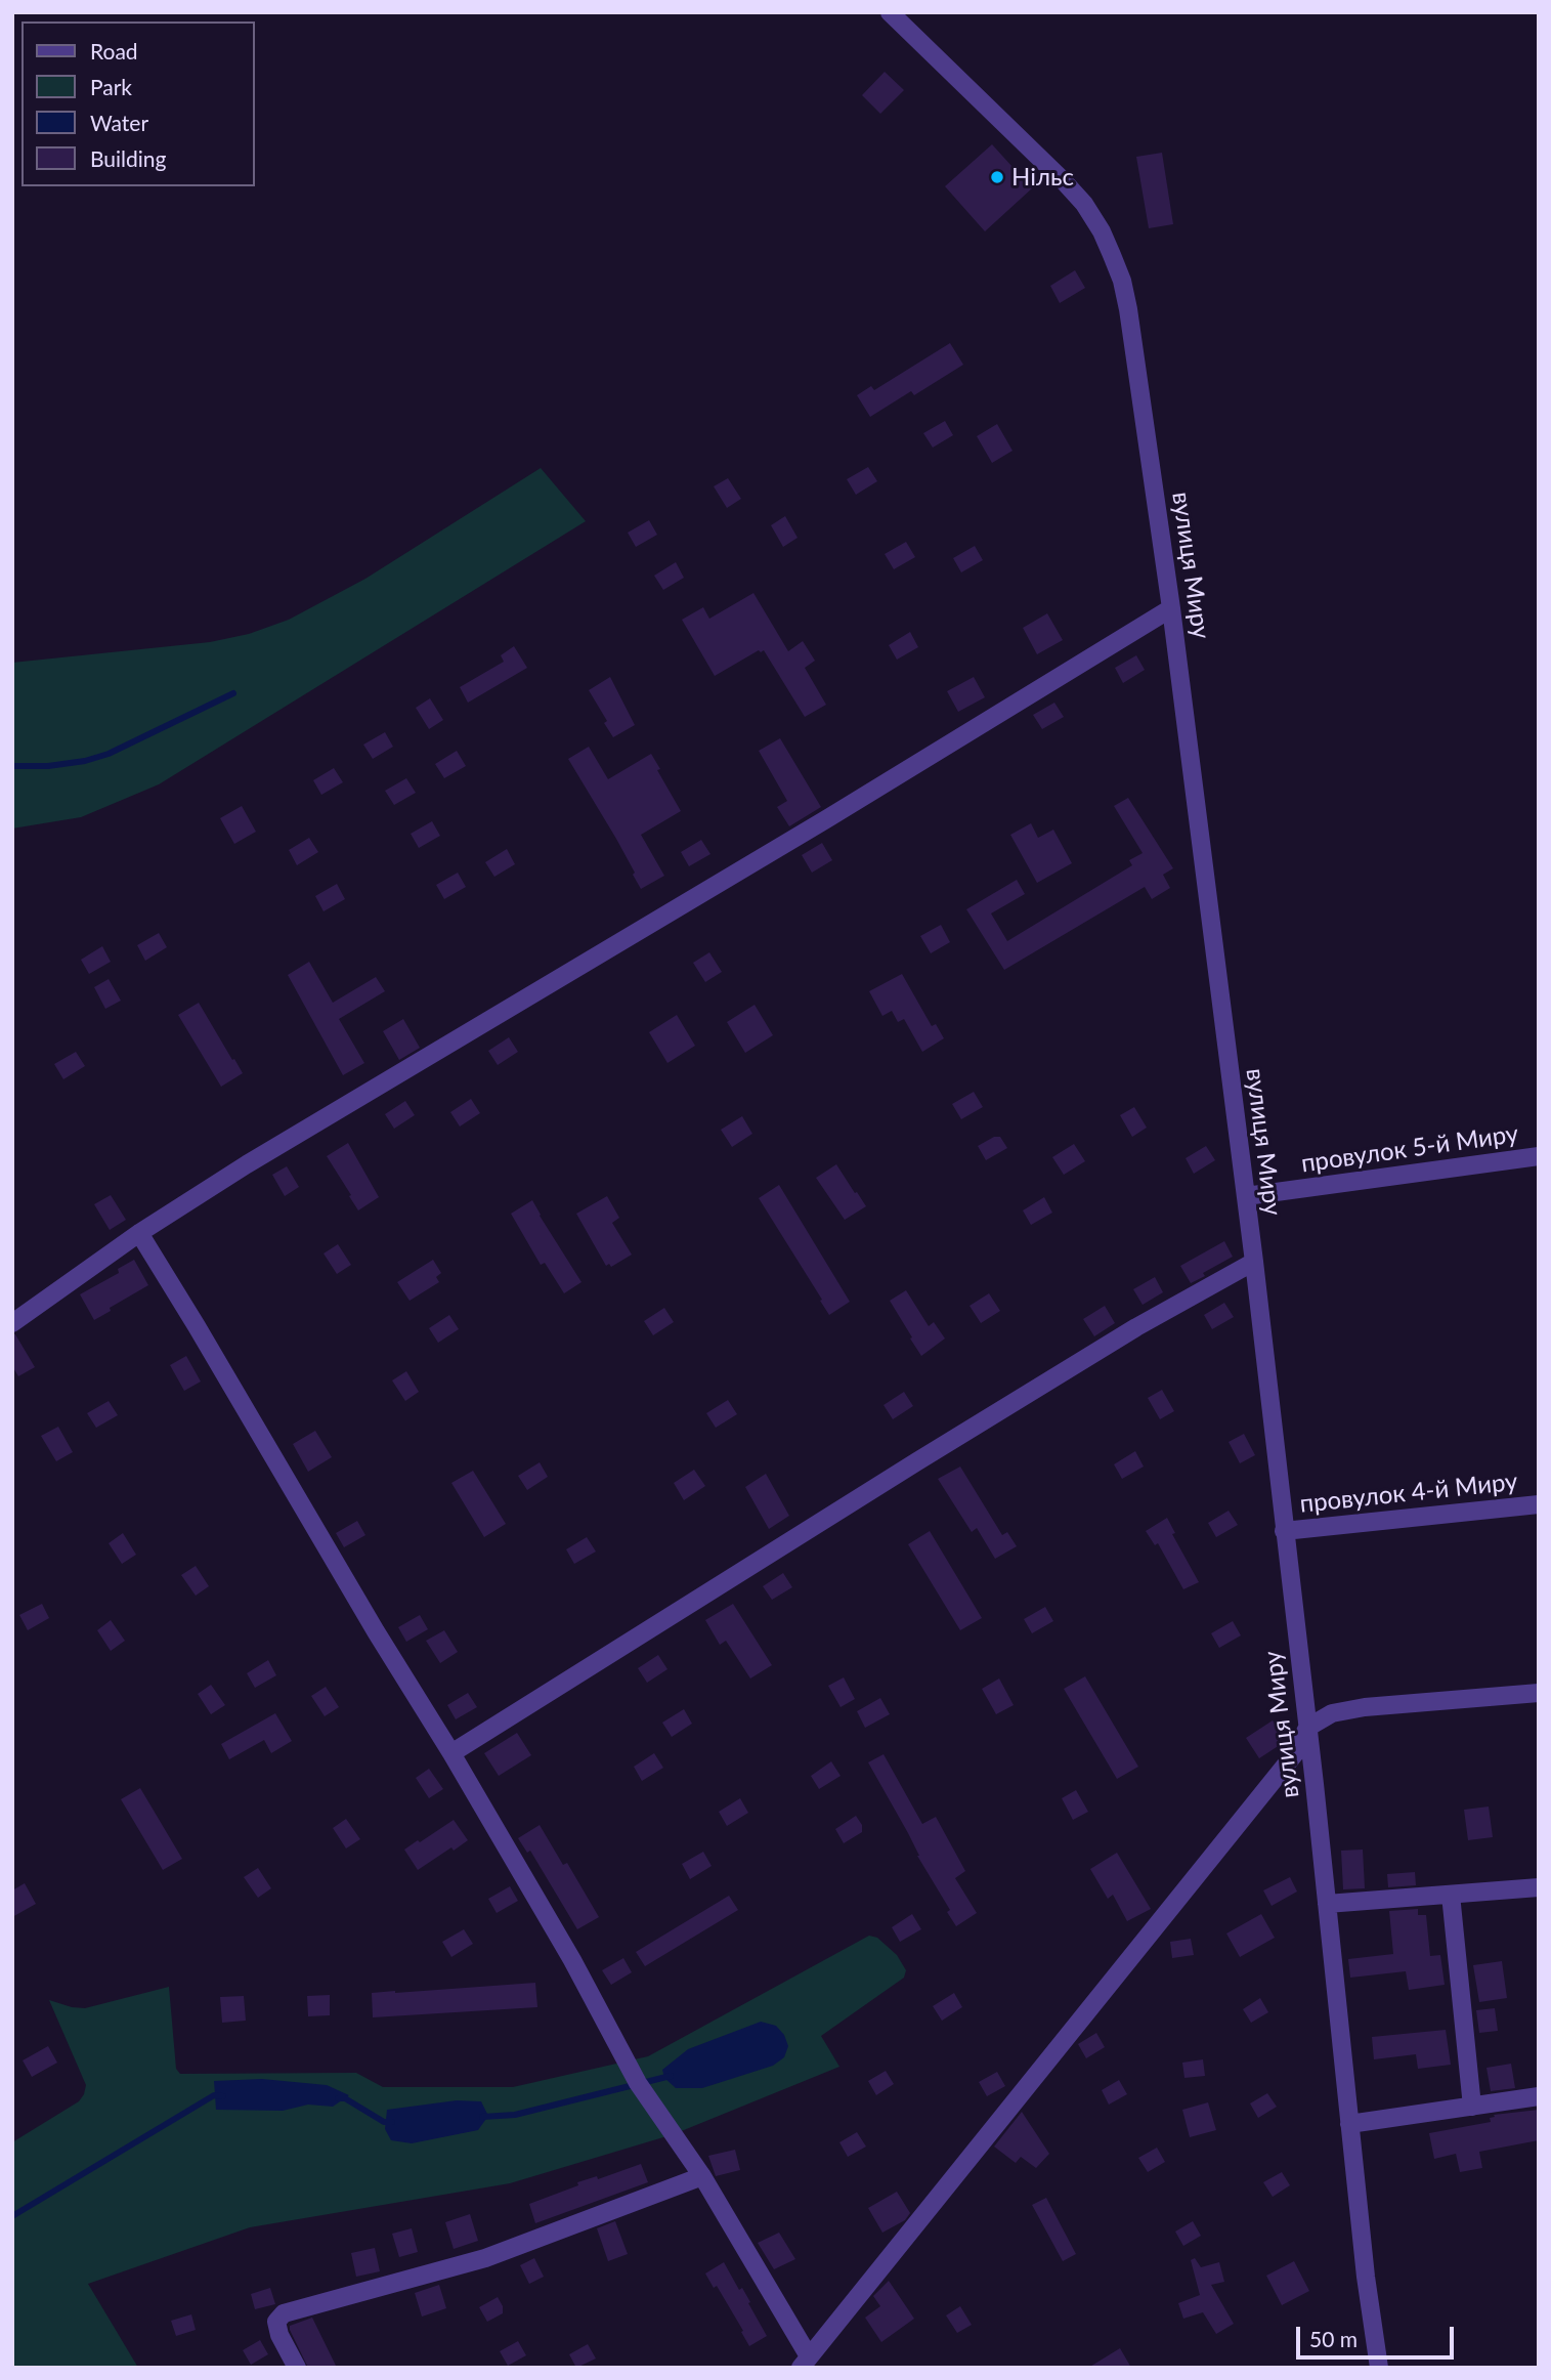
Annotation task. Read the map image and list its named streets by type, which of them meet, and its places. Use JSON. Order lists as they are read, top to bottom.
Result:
{
  "streets": {
    "street": ["вулиця Миру", "провулок 5-й Миру", "провулок 4-й Миру"]
  },
  "crossings": [
    ["вулиця Миру", "провулок 5-й Миру"],
    ["вулиця Миру", "провулок 4-й Миру"]
  ],
  "places": ["Нільс"],
  "legend": [
    "Road",
    "Park",
    "Water",
    "Building"
  ],
  "scale_bar": "50 m"
}
